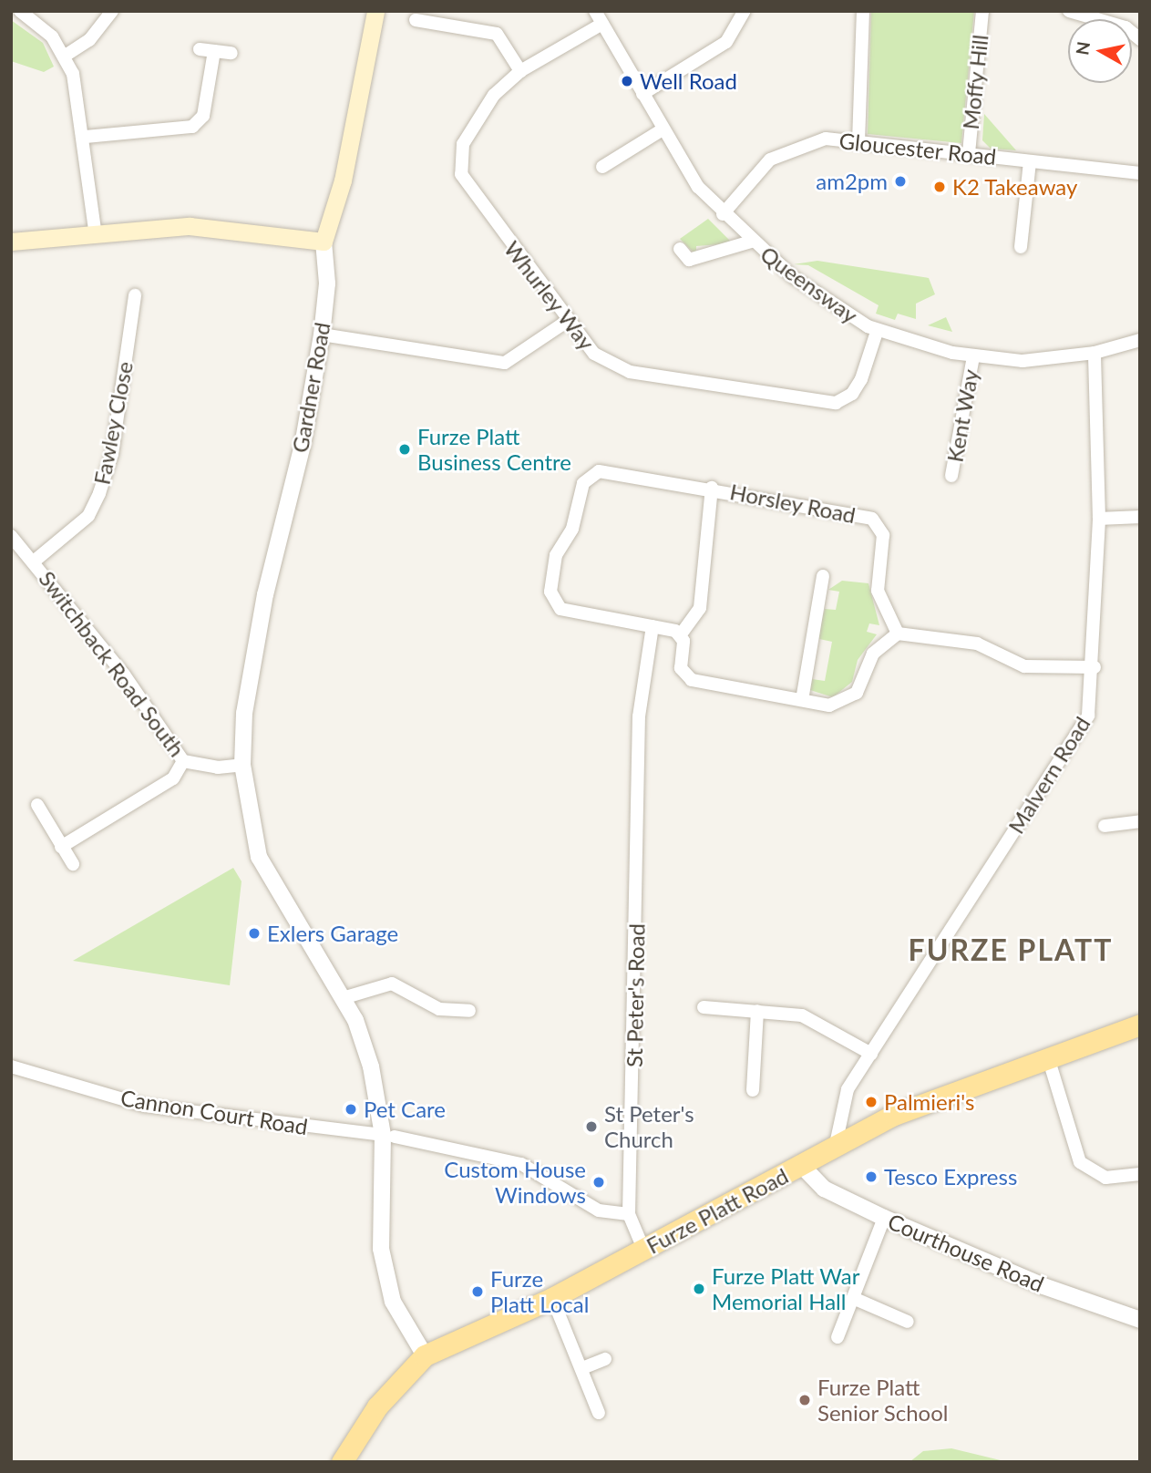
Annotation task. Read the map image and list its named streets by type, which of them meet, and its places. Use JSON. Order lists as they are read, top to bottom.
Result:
{
  "streets": {
    "main road": ["Gardner Road", "Furze Platt Road"],
    "street": [
      "Moffy Hill",
      "Gloucester Road",
      "Queensway",
      "Whurley Way",
      "Kent Way",
      "Fawley Close",
      "Horsley Road",
      "Switchback Road South",
      "Malvern Road",
      "St Peter's Road",
      "Cannon Court Road",
      "Courthouse Road"
    ]
  },
  "crossings": [
    ["Moffy Hill", "Gloucester Road"],
    ["Gloucester Road", "Queensway"],
    ["Queensway", "Whurley Way"],
    ["Queensway", "Kent Way"],
    ["Queensway", "Malvern Road"],
    ["Gardner Road", "Switchback Road South"],
    ["Fawley Close", "Switchback Road South"],
    ["Horsley Road", "St Peter's Road"],
    ["Malvern Road", "Furze Platt Road"],
    ["St Peter's Road", "Cannon Court Road"],
    ["St Peter's Road", "Furze Platt Road"],
    ["Furze Platt Road", "Courthouse Road"]
  ],
  "districts": ["FURZE PLATT"],
  "places": [
    "Well Road",
    "am2pm",
    "K2 Takeaway",
    "Furze Platt Business Centre",
    "Exlers Garage",
    "Palmieri's",
    "Pet Care",
    "St Peter's Church",
    "Tesco Express",
    "Custom House Windows",
    "Furze Platt War Memorial Hall",
    "Furze Platt Local",
    "Furze Platt Senior School"
  ],
  "north": "left"
}
